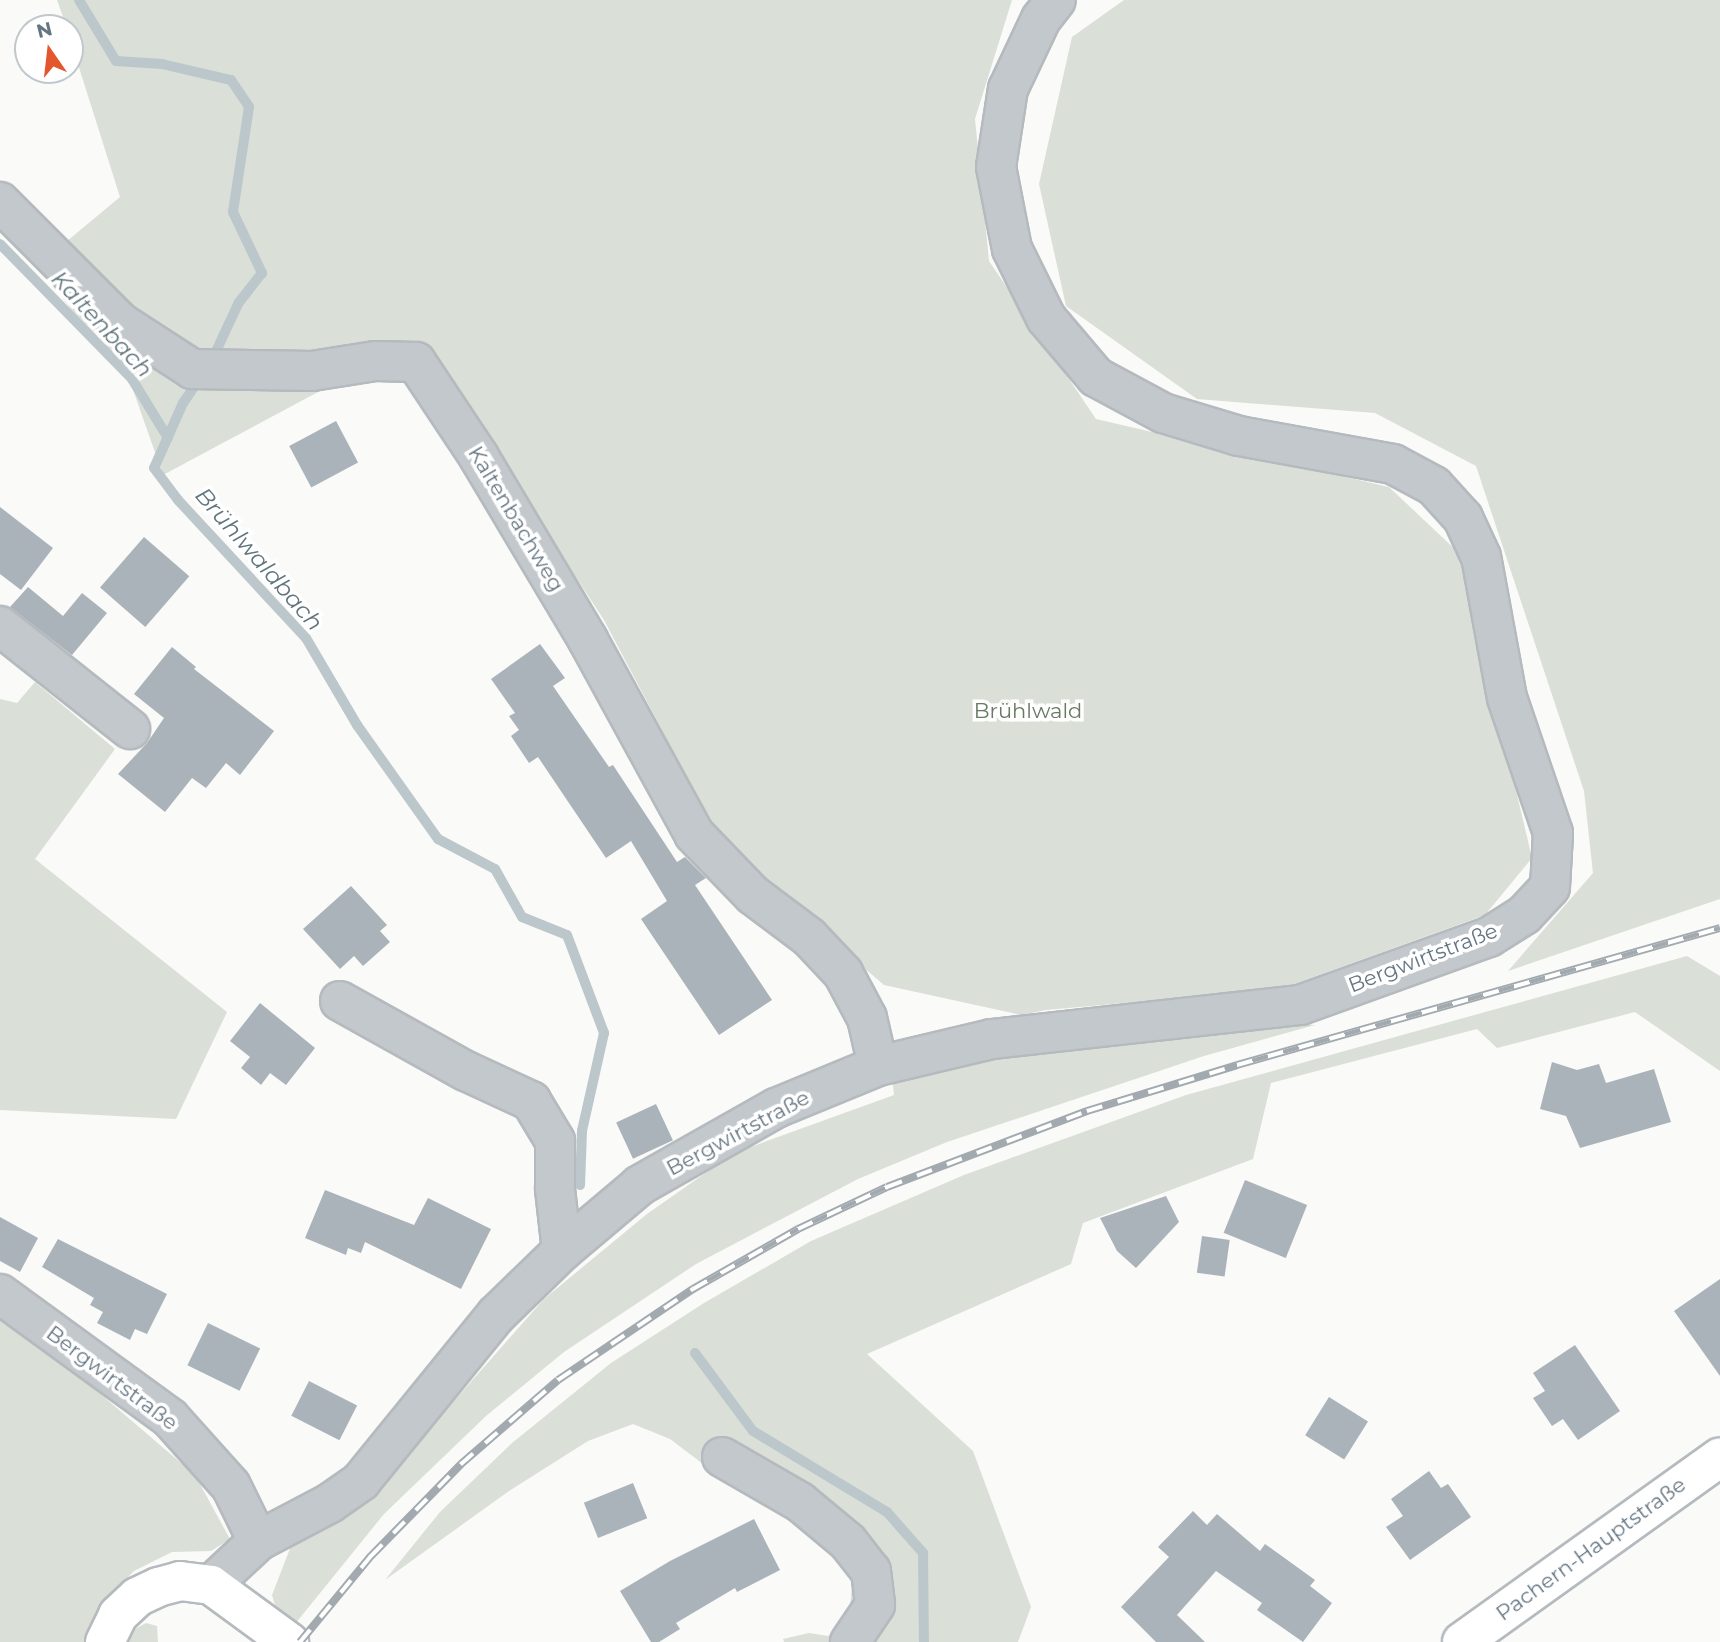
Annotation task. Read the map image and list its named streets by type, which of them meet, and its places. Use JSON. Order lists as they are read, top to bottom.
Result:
{
  "streets": {
    "main road": ["Pachern-Hauptstraße"],
    "street": ["Kaltenbachweg", "Bergwirtstraße"]
  },
  "crossings": [
    ["Kaltenbachweg", "Bergwirtstraße"]
  ],
  "water": ["Kaltenbach", "Brühlwaldbach"],
  "parks": ["Brühlwald"],
  "north": "top"
}
